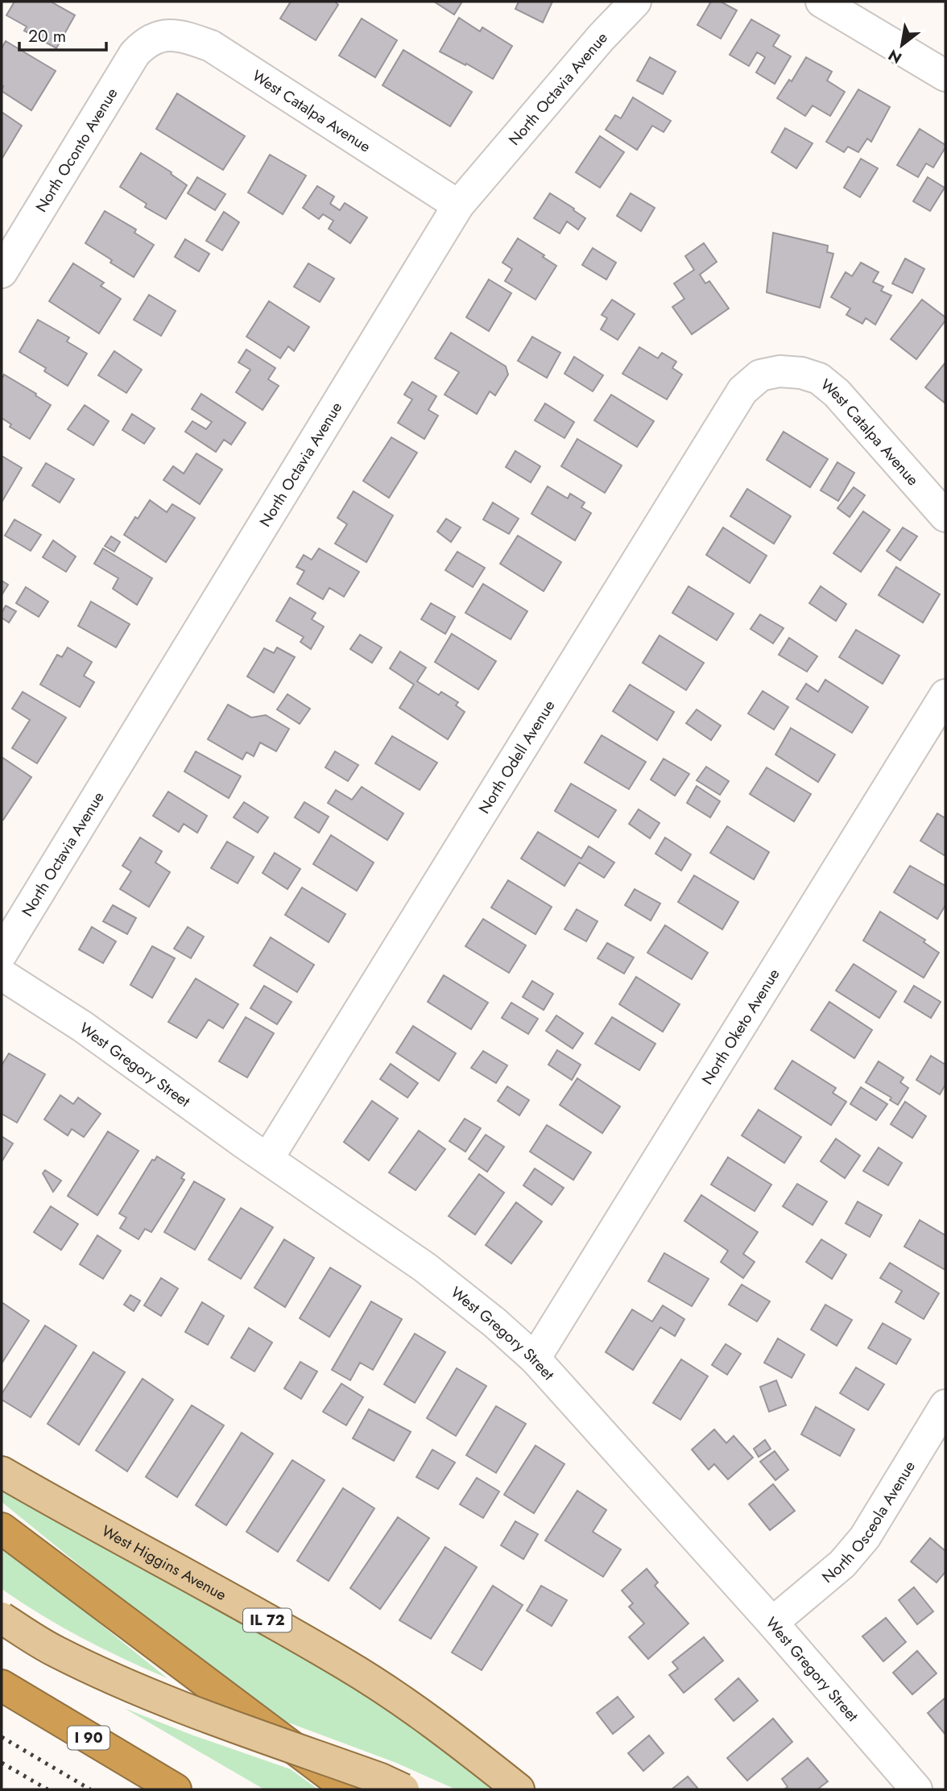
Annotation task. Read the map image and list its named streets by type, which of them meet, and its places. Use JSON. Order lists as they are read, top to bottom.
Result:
{
  "streets": {
    "highway": ["I 90"],
    "main road": ["West Higgins Avenue", "IL 72"],
    "street": [
      "North Octavia Avenue",
      "West Catalpa Avenue",
      "North Oconto Avenue",
      "North Odell Avenue",
      "North Oketo Avenue",
      "West Gregory Street",
      "North Osceola Avenue"
    ]
  },
  "crossings": [
    ["North Octavia Avenue", "West Catalpa Avenue"],
    ["West Catalpa Avenue", "North Oconto Avenue"],
    ["West Catalpa Avenue", "North Odell Avenue"],
    ["North Odell Avenue", "West Gregory Street"],
    ["North Oketo Avenue", "West Gregory Street"],
    ["West Gregory Street", "North Osceola Avenue"]
  ],
  "scale_bar": "20 m",
  "north": "bottom left"
}
